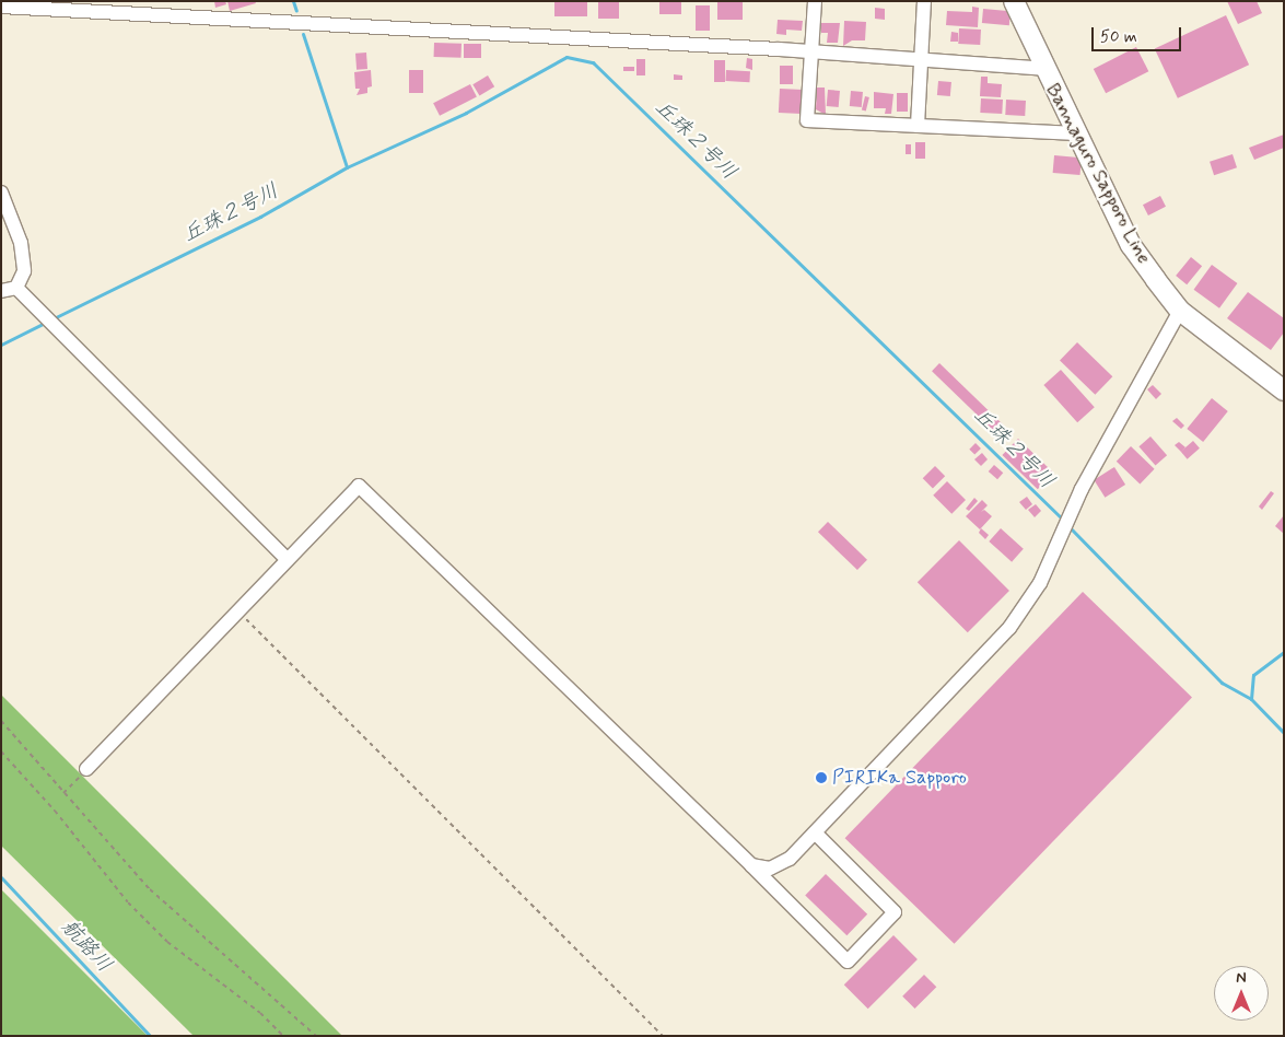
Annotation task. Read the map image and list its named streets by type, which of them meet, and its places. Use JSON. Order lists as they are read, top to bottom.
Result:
{
  "streets": {
    "main road": ["Bannaguro Sapporo Line"]
  },
  "water": ["丘珠２号川", "航路川"],
  "places": ["PIRIKa Sapporo"],
  "scale_bar": "50 m",
  "north": "top"
}
